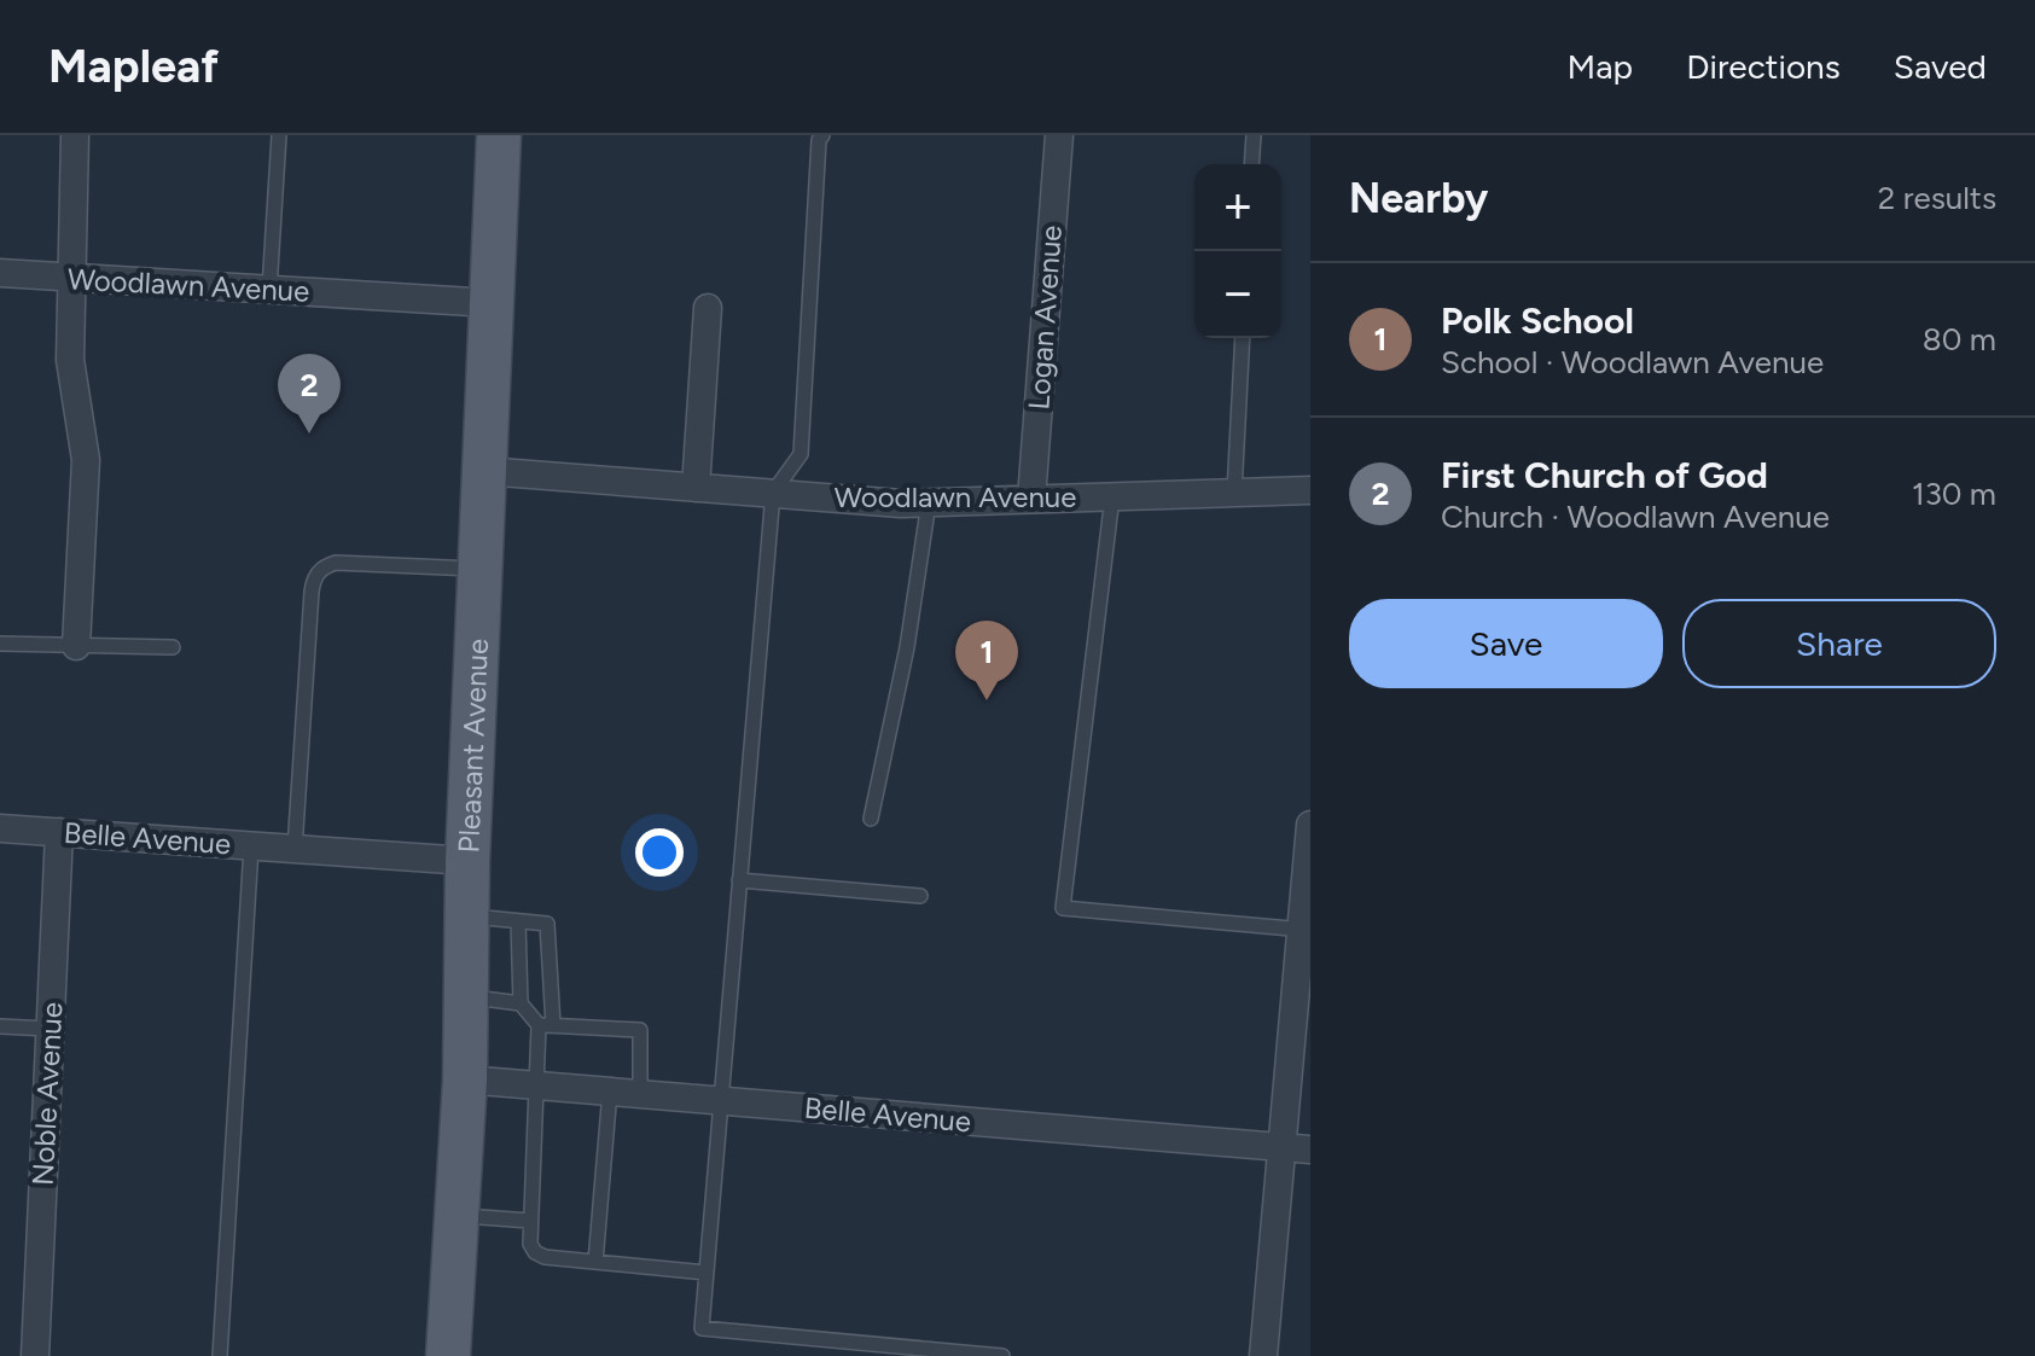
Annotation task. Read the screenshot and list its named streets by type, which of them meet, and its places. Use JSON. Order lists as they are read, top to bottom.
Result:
{
  "streets": {
    "main road": ["Pleasant Avenue"],
    "street": [
      "Woodlawn Avenue",
      "Logan Avenue",
      "Belle Avenue",
      "Noble Avenue"
    ]
  },
  "crossings": [
    ["Woodlawn Avenue", "Logan Avenue"],
    ["Woodlawn Avenue", "Pleasant Avenue"],
    ["Pleasant Avenue", "Belle Avenue"],
    ["Belle Avenue", "Noble Avenue"]
  ],
  "page": {
    "header": "Mapleaf",
    "nav": ["Map", "Directions", "Saved"],
    "heading": ["Nearby", "2 results"],
    "map_buttons": ["+", "−"],
    "list": [
      {
        "mark": "1",
        "name": "Polk School",
        "note": "School · Woodlawn Avenue",
        "value": "80 m"
      },
      {
        "mark": "2",
        "name": "First Church of God",
        "note": "Church · Woodlawn Avenue",
        "value": "130 m"
      }
    ],
    "pins": ["2", "1"],
    "buttons": ["Save", "Share"]
  }
}
